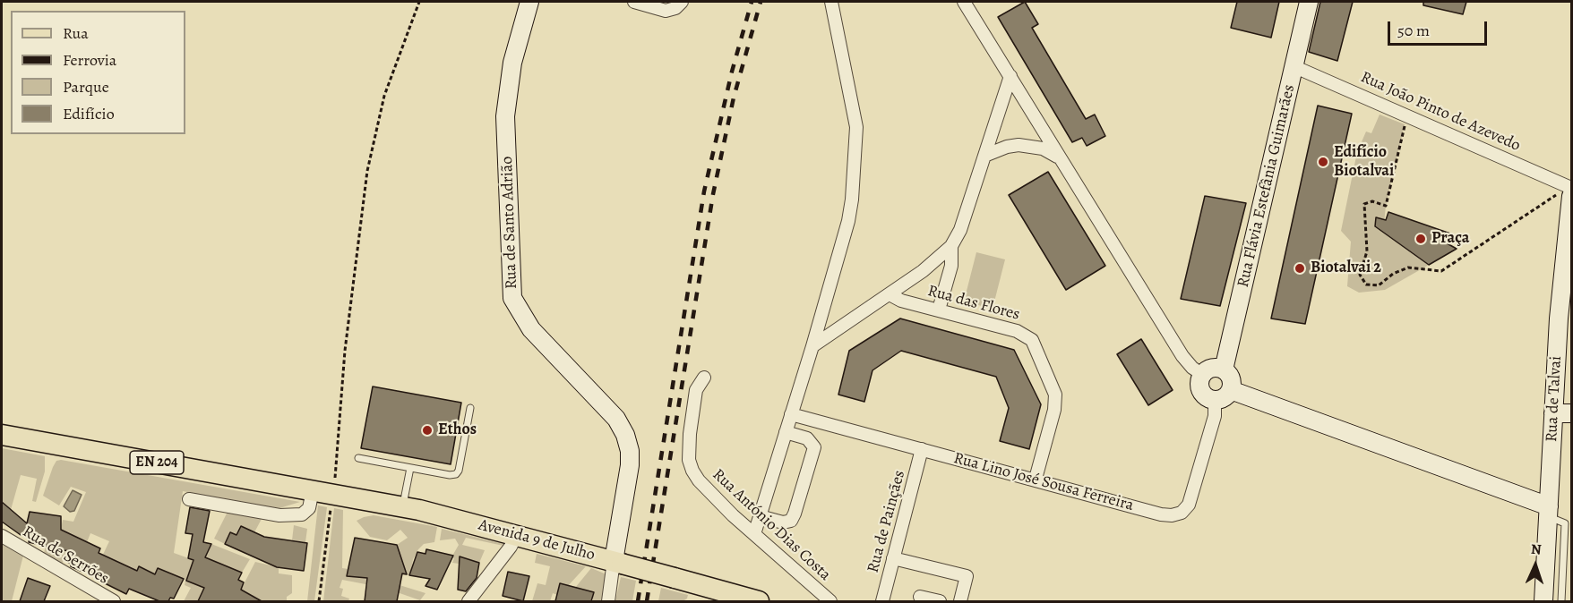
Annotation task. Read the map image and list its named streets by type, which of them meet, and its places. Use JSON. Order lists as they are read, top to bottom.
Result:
{
  "streets": {
    "main road": ["EN 204", "Avenida 9 de Julho"],
    "street": [
      "Rua João Pinto de Azevedo",
      "Rua Flávia Estefânia Guimarães",
      "Rua de Santo Adrião",
      "Rua das Flores",
      "Rua de Talvai",
      "Rua Lino José Sousa Ferreira",
      "Rua de Painçães",
      "Rua António Dias Costa",
      "Rua de Serrões"
    ]
  },
  "crossings": [
    ["Rua João Pinto de Azevedo", "Rua Flávia Estefânia Guimarães"],
    ["Rua João Pinto de Azevedo", "Rua de Talvai"],
    ["Rua Flávia Estefânia Guimarães", "Rua Lino José Sousa Ferreira"],
    ["Rua de Santo Adrião", "Avenida 9 de Julho"],
    ["Rua das Flores", "Rua Lino José Sousa Ferreira"],
    ["Rua Lino José Sousa Ferreira", "Rua de Painçães"]
  ],
  "places": [
    "Edifício Biotalvai",
    "Praça",
    "Biotalvai 2",
    "Ethos"
  ],
  "legend": [
    "Rua",
    "Ferrovia",
    "Parque",
    "Edifício"
  ],
  "scale_bar": "50 m",
  "north": "top"
}
